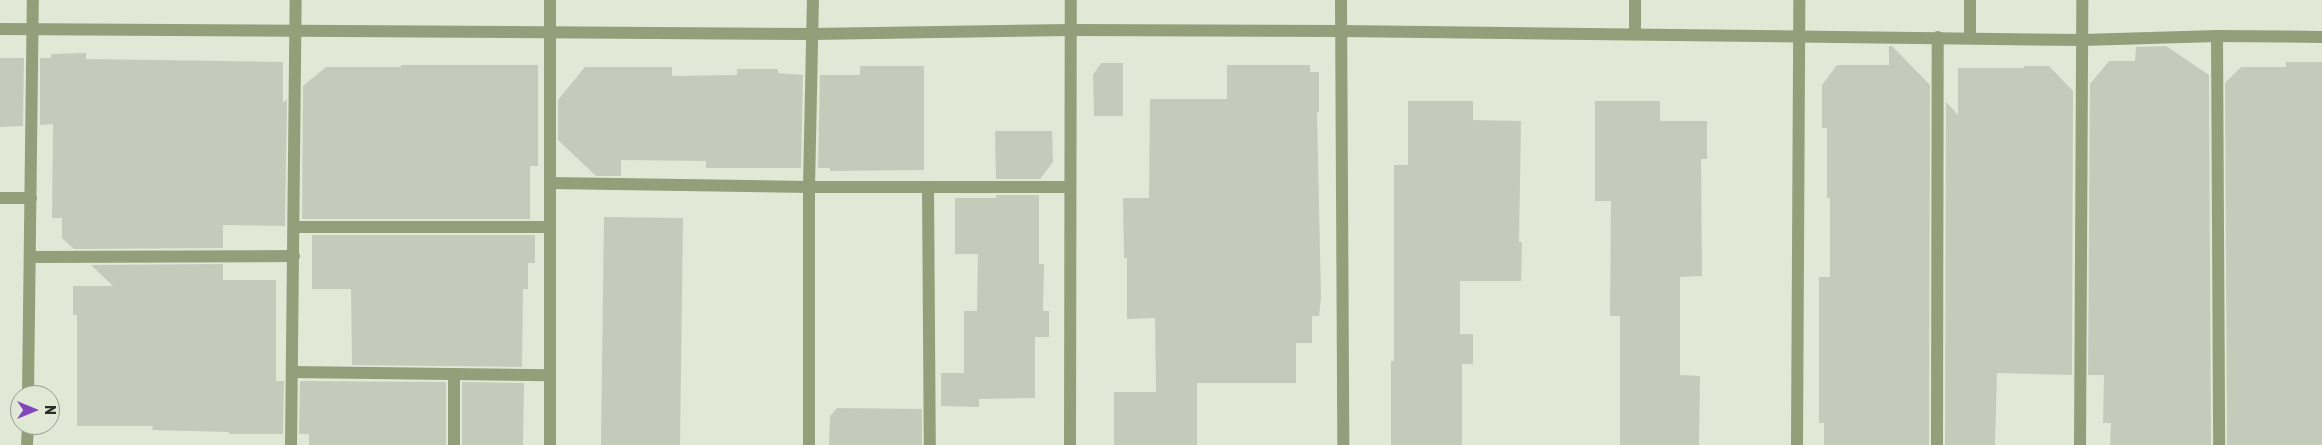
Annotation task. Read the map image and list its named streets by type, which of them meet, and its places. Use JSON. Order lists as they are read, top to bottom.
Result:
{
  "north": "right"
}
